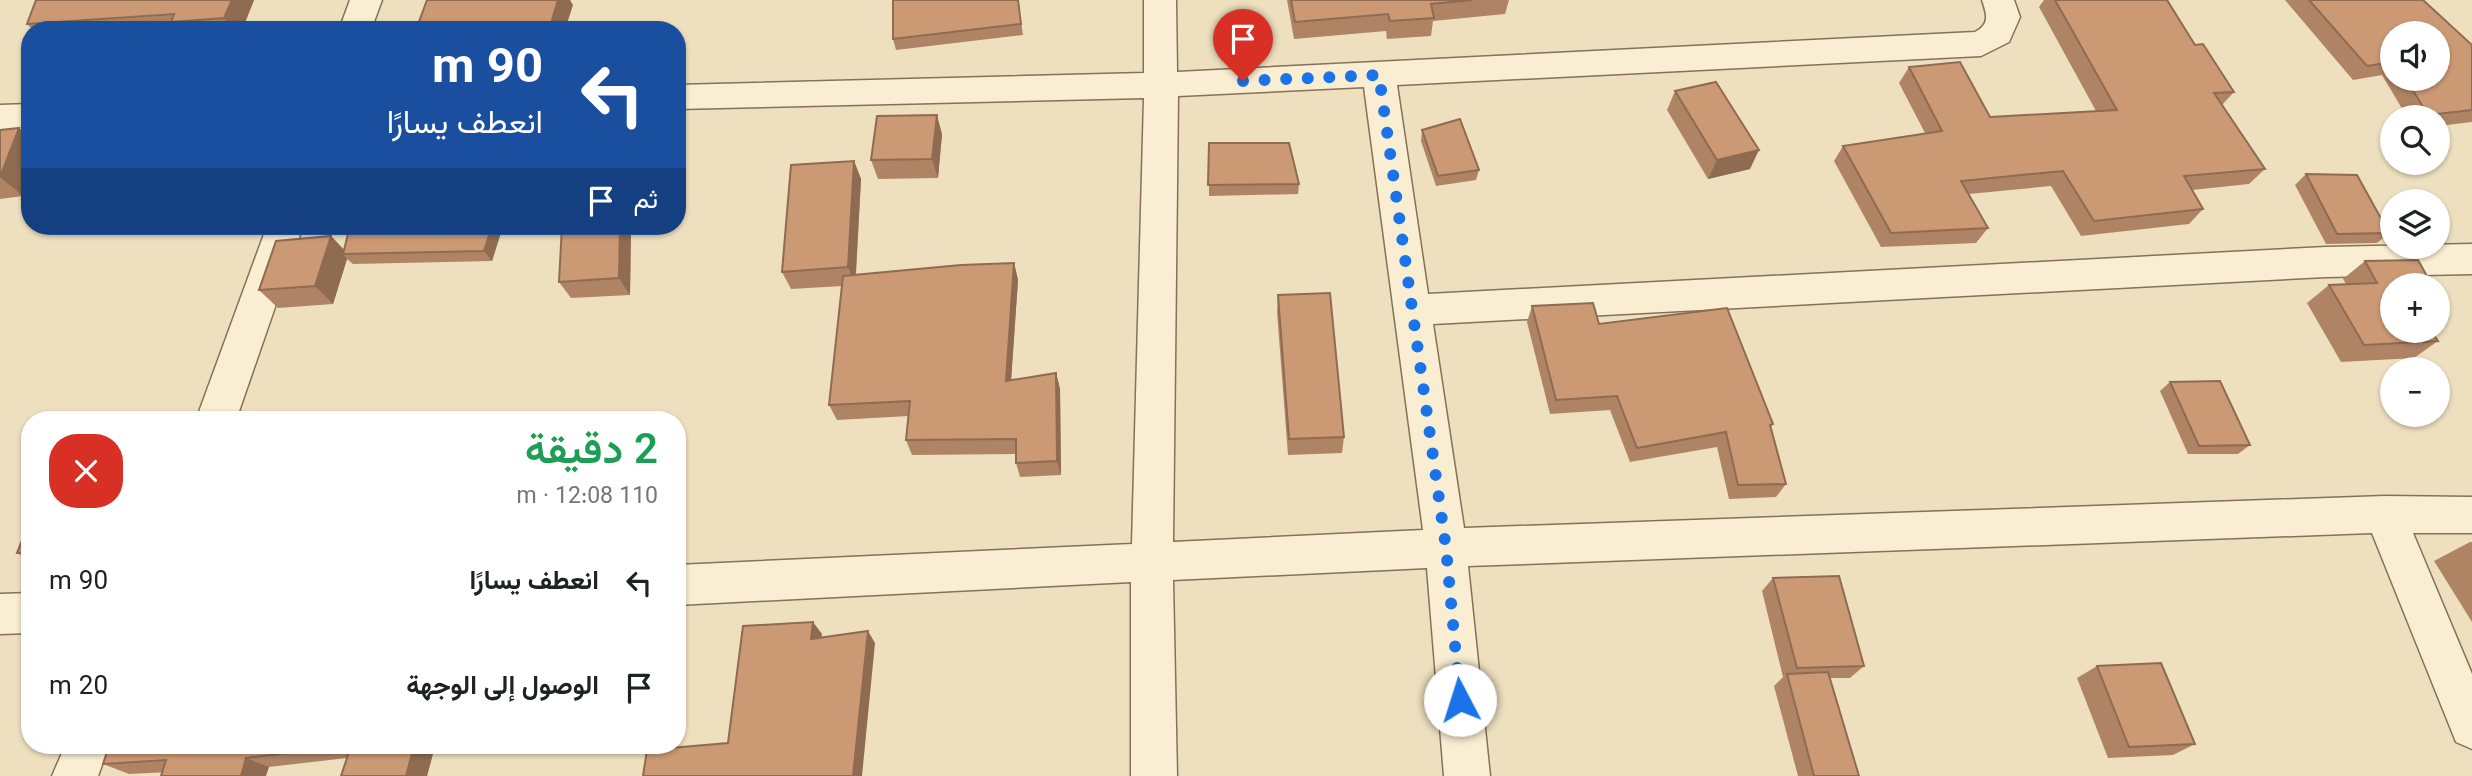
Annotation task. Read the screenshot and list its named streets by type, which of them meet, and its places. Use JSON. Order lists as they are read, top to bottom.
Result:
{
  "page": {
    "map_buttons": ["+", "−"],
    "turn": ["90 m", "انعطف يسارًا"],
    "then": "ثم",
    "heading": ["2 دقيقة", "110 m · 12:08"],
    "list": [
      {
        "name": "انعطف يسارًا",
        "value": "90 m"
      },
      {
        "name": "الوصول إلى الوجهة",
        "value": "20 m"
      }
    ]
  }
}
